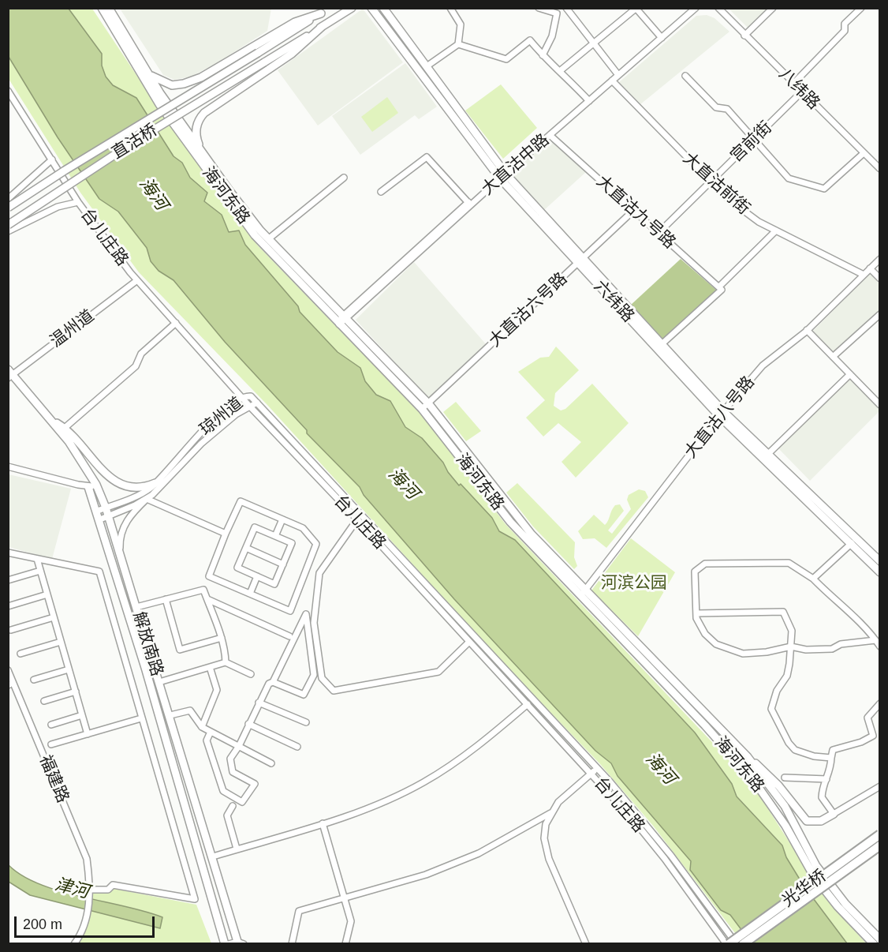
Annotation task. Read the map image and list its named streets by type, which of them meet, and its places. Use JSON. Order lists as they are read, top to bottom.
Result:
{
  "streets": {
    "highway": ["光华桥"],
    "main road": [
      "直沽桥",
      "海河东路",
      "六纬路",
      "解放南路"
    ],
    "street": [
      "八纬路",
      "宫前街",
      "大直沽中路",
      "大直沽前街",
      "大直沽九号路",
      "台儿庄路",
      "大直沽六号路",
      "温州道",
      "琼州道",
      "大直沽八号路",
      "福建路"
    ]
  },
  "crossings": [
    ["八纬路", "宫前街"],
    ["宫前街", "大直沽前街"],
    ["宫前街", "大直沽九号路"],
    ["大直沽中路", "大直沽前街"],
    ["大直沽中路", "海河东路"],
    ["大直沽中路", "大直沽九号路"],
    ["大直沽中路", "六纬路"],
    ["大直沽前街", "大直沽八号路"],
    ["海河东路", "大直沽六号路"],
    ["海河东路", "大直沽八号路"],
    ["大直沽九号路", "大直沽六号路"],
    ["台儿庄路", "温州道"],
    ["台儿庄路", "琼州道"],
    ["台儿庄路", "光华桥"],
    ["六纬路", "大直沽六号路"],
    ["六纬路", "大直沽八号路"],
    ["温州道", "解放南路"],
    ["琼州道", "解放南路"]
  ],
  "water": ["海河", "津河"],
  "parks": ["河滨公园"],
  "scale_bar": "200 m"
}
